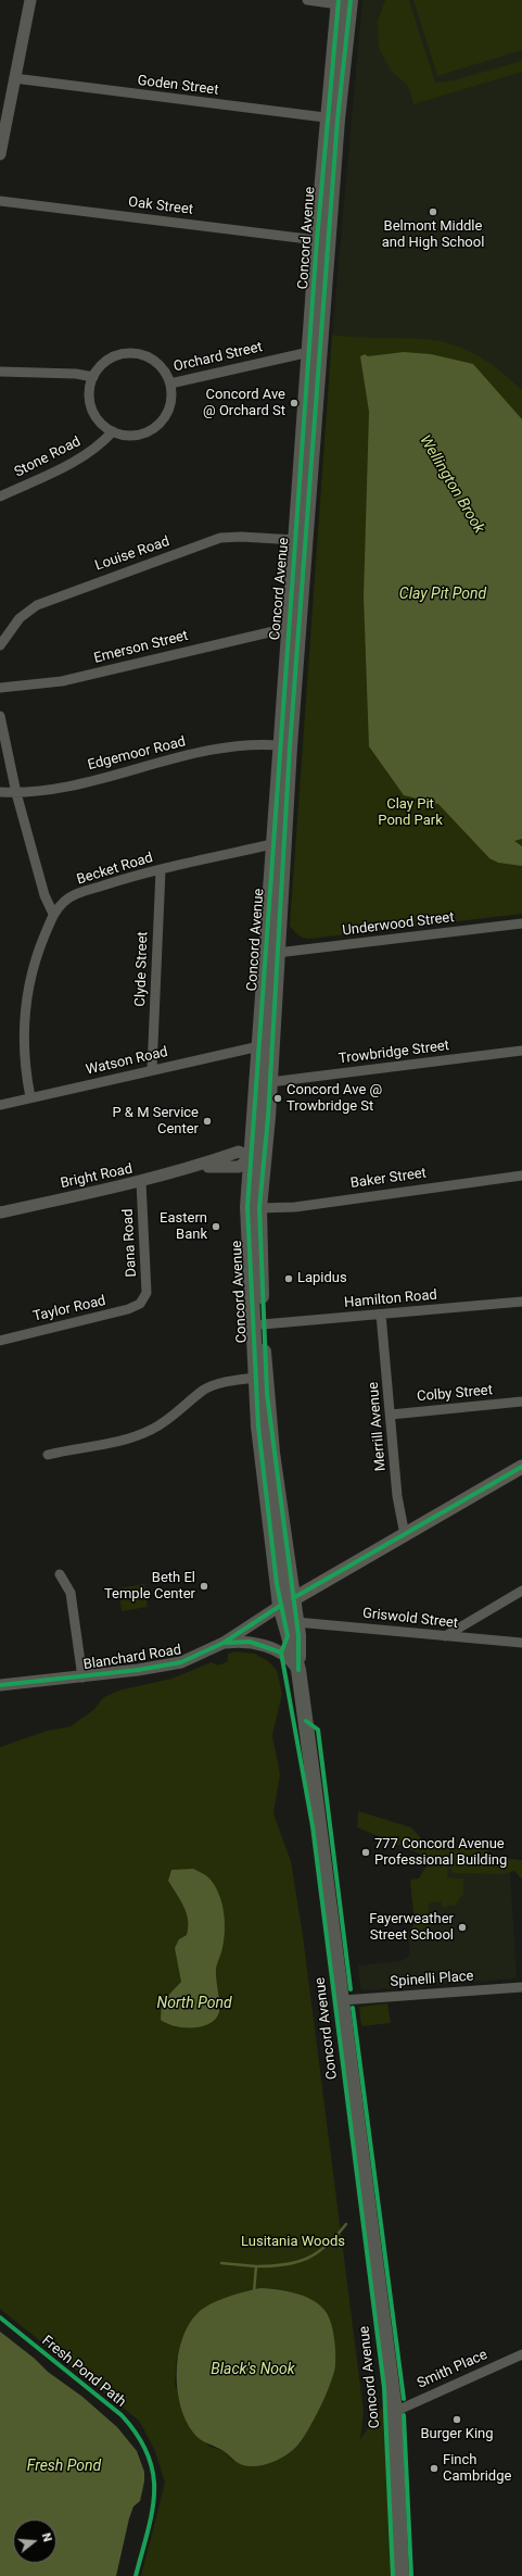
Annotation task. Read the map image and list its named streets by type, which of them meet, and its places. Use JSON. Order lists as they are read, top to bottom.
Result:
{
  "streets": {
    "main road": ["Concord Avenue", "Blanchard Road"],
    "street": [
      "Goden Street",
      "Oak Street",
      "Orchard Street",
      "Stone Road",
      "Louise Road",
      "Emerson Street",
      "Edgemoor Road",
      "Becket Road",
      "Underwood Street",
      "Clyde Street",
      "Trowbridge Street",
      "Watson Road",
      "Bright Road",
      "Baker Street",
      "Dana Road",
      "Hamilton Road",
      "Taylor Road",
      "Colby Street",
      "Merrill Avenue",
      "Griswold Street",
      "Spinelli Place",
      "Smith Place"
    ],
    "cycle path": ["Fresh Pond Path"]
  },
  "crossings": [
    ["Goden Street", "Concord Avenue"],
    ["Oak Street", "Concord Avenue"],
    ["Concord Avenue", "Orchard Street"],
    ["Concord Avenue", "Louise Road"],
    ["Concord Avenue", "Emerson Street"],
    ["Concord Avenue", "Edgemoor Road"],
    ["Concord Avenue", "Becket Road"],
    ["Concord Avenue", "Underwood Street"],
    ["Concord Avenue", "Trowbridge Street"],
    ["Concord Avenue", "Watson Road"],
    ["Concord Avenue", "Bright Road"],
    ["Concord Avenue", "Baker Street"],
    ["Concord Avenue", "Hamilton Road"],
    ["Concord Avenue", "Griswold Street"],
    ["Concord Avenue", "Blanchard Road"],
    ["Concord Avenue", "Spinelli Place"],
    ["Concord Avenue", "Smith Place"],
    ["Orchard Street", "Stone Road"],
    ["Becket Road", "Clyde Street"],
    ["Becket Road", "Watson Road"],
    ["Clyde Street", "Watson Road"],
    ["Bright Road", "Dana Road"],
    ["Dana Road", "Taylor Road"],
    ["Hamilton Road", "Merrill Avenue"],
    ["Colby Street", "Merrill Avenue"],
    ["Merrill Avenue", "Blanchard Road"]
  ],
  "water": [
    "Wellington Brook",
    "Clay Pit Pond",
    "North Pond",
    "Black's Nook",
    "Fresh Pond"
  ],
  "parks": ["Clay Pit Pond Park", "Lusitania Woods"],
  "places": [
    "Belmont Middle and High School",
    "Concord Ave @ Orchard St",
    "Concord Ave @ Trowbridge St",
    "P & M Service Center",
    "Eastern Bank",
    "Lapidus",
    "Beth El Temple Center",
    "777 Concord Avenue Professional Building",
    "Fayerweather Street School",
    "Burger King",
    "Finch Cambridge"
  ],
  "north": "right"
}
